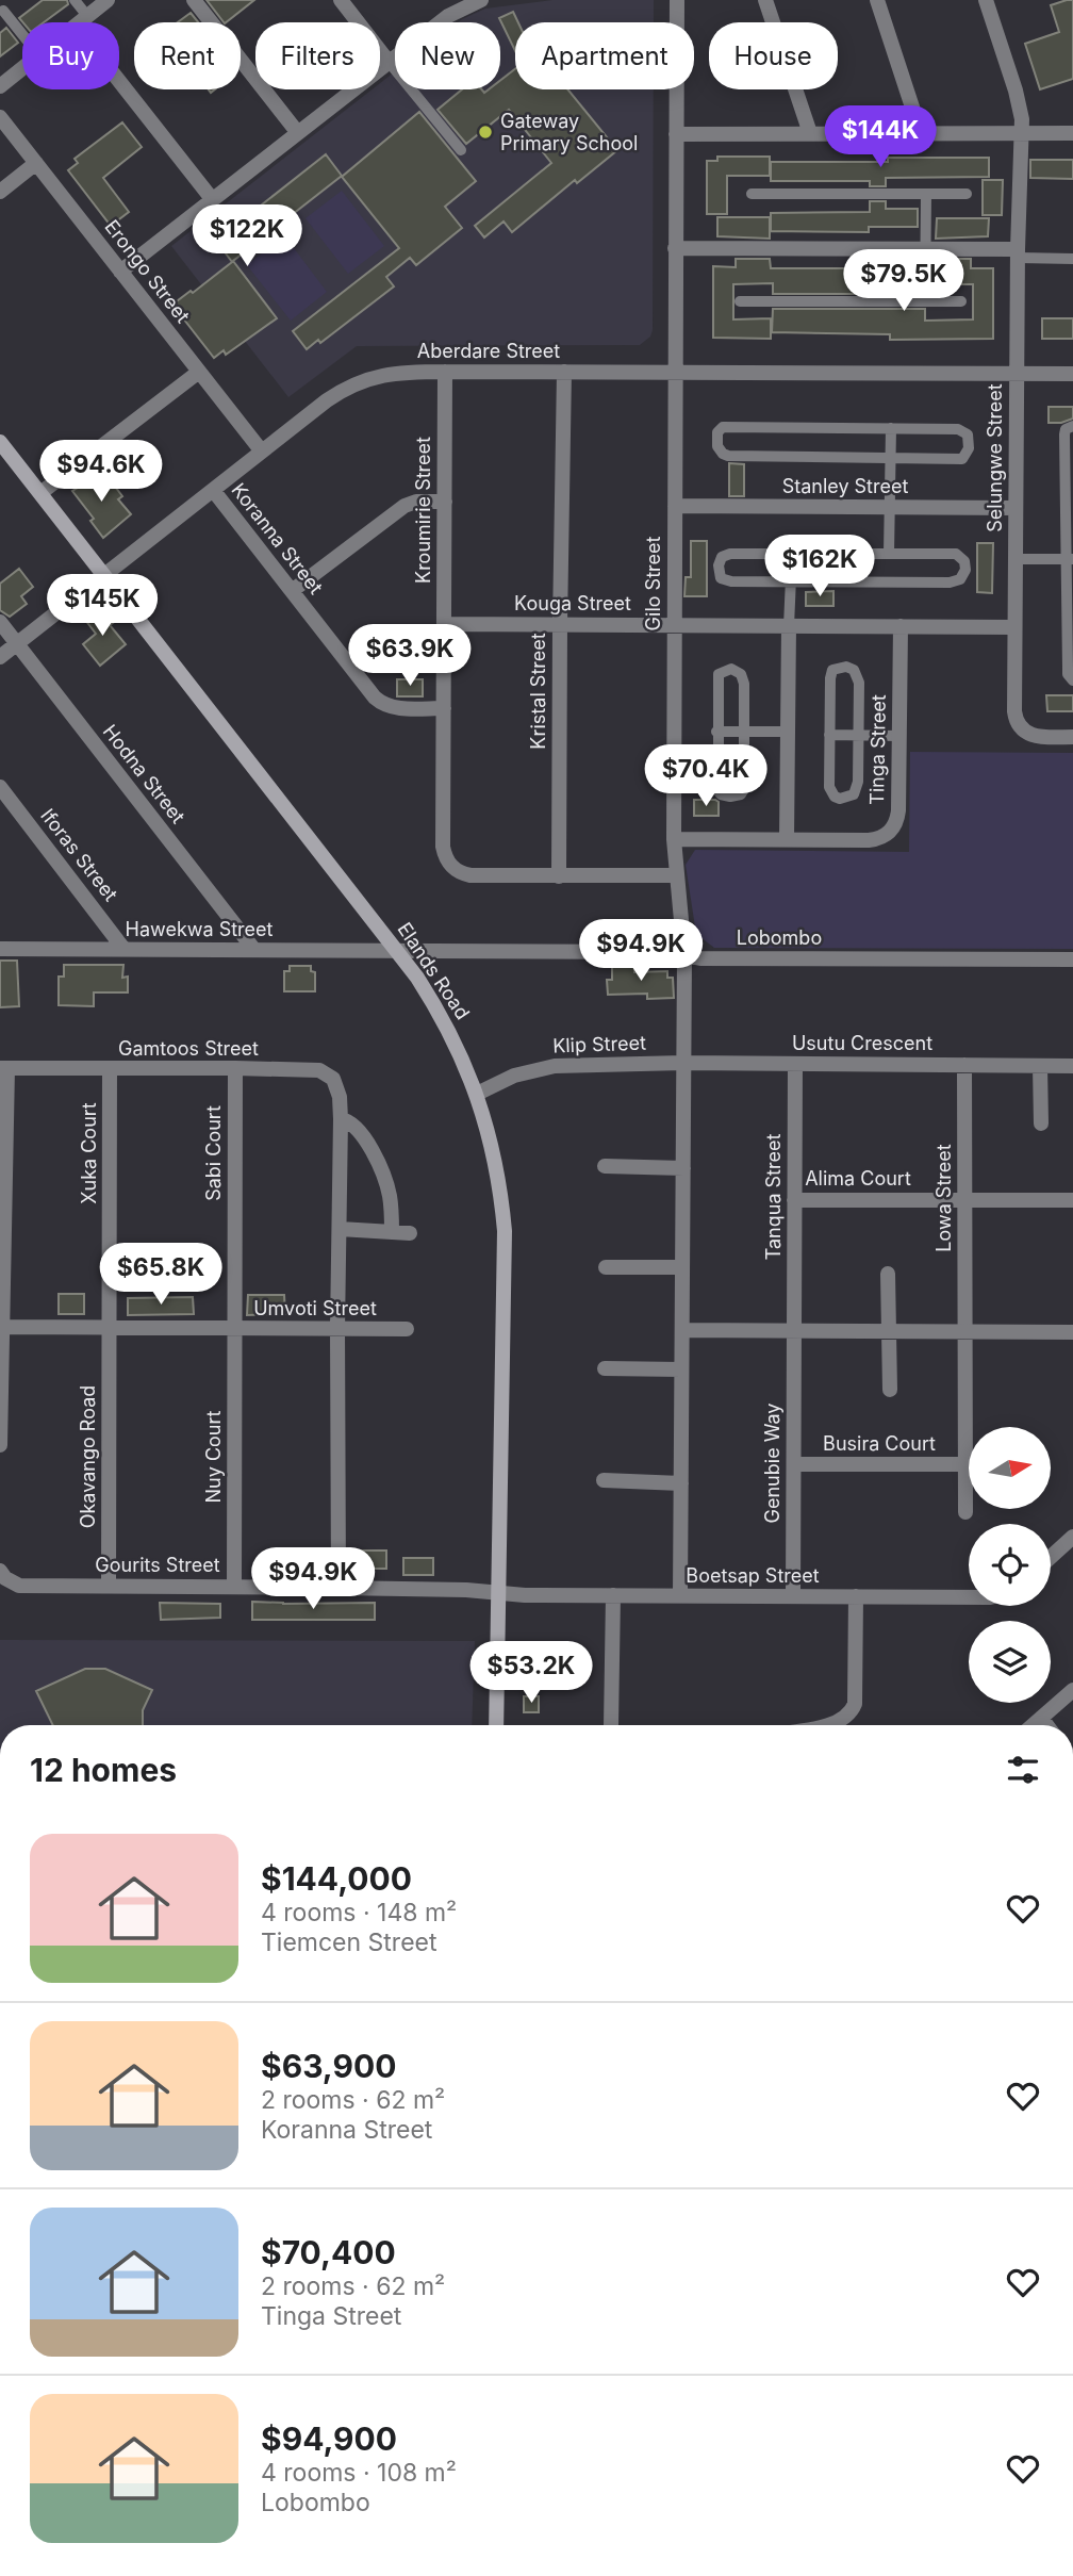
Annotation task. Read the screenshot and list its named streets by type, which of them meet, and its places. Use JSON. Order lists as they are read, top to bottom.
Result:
{
  "streets": {
    "street": [
      "Erongo Street",
      "Aberdare Street",
      "Selungwe Street",
      "Stanley Street",
      "Kroumirie Street",
      "Koranna Street",
      "Gilo Street",
      "Kouga Street",
      "Kristal Street",
      "Tinga Street",
      "Hodna Street",
      "Iforas Street",
      "Hawekwa Street",
      "Lobombo",
      "Elands Road",
      "Usutu Crescent",
      "Klip Street",
      "Gamtoos Street",
      "Xuka Court",
      "Sabi Court",
      "Alima Court",
      "Tanqua Street",
      "Lowa Street",
      "Umvoti Street",
      "Busira Court",
      "Okavango Road",
      "Nuy Court",
      "Genubie Way",
      "Gourits Street",
      "Boetsap Street"
    ]
  },
  "crossings": [
    ["Erongo Street", "Aberdare Street"],
    ["Aberdare Street", "Selungwe Street"],
    ["Aberdare Street", "Kroumirie Street"],
    ["Aberdare Street", "Koranna Street"],
    ["Aberdare Street", "Gilo Street"],
    ["Aberdare Street", "Kristal Street"],
    ["Aberdare Street", "Hodna Street"],
    ["Aberdare Street", "Elands Road"],
    ["Selungwe Street", "Stanley Street"],
    ["Selungwe Street", "Kouga Street"],
    ["Stanley Street", "Gilo Street"],
    ["Kroumirie Street", "Koranna Street"],
    ["Kroumirie Street", "Gilo Street"],
    ["Kroumirie Street", "Kouga Street"],
    ["Kroumirie Street", "Kristal Street"],
    ["Gilo Street", "Kouga Street"],
    ["Gilo Street", "Tinga Street"],
    ["Gilo Street", "Lobombo"],
    ["Gilo Street", "Usutu Crescent"],
    ["Gilo Street", "Klip Street"],
    ["Gilo Street", "Boetsap Street"],
    ["Kouga Street", "Kristal Street"],
    ["Kouga Street", "Tinga Street"],
    ["Hodna Street", "Hawekwa Street"],
    ["Iforas Street", "Hawekwa Street"],
    ["Hawekwa Street", "Lobombo"],
    ["Hawekwa Street", "Elands Road"],
    ["Lobombo", "Elands Road"],
    ["Elands Road", "Klip Street"],
    ["Elands Road", "Gourits Street"],
    ["Elands Road", "Boetsap Street"],
    ["Usutu Crescent", "Klip Street"],
    ["Usutu Crescent", "Tanqua Street"],
    ["Usutu Crescent", "Lowa Street"],
    ["Gamtoos Street", "Xuka Court"],
    ["Gamtoos Street", "Sabi Court"],
    ["Gamtoos Street", "Umvoti Street"],
    ["Gamtoos Street", "Gourits Street"],
    ["Xuka Court", "Umvoti Street"],
    ["Xuka Court", "Okavango Road"],
    ["Sabi Court", "Umvoti Street"],
    ["Sabi Court", "Nuy Court"],
    ["Alima Court", "Tanqua Street"],
    ["Alima Court", "Lowa Street"],
    ["Tanqua Street", "Genubie Way"],
    ["Umvoti Street", "Okavango Road"],
    ["Umvoti Street", "Nuy Court"],
    ["Busira Court", "Genubie Way"],
    ["Okavango Road", "Gourits Street"],
    ["Nuy Court", "Gourits Street"],
    ["Genubie Way", "Boetsap Street"],
    ["Gourits Street", "Boetsap Street"]
  ],
  "places": ["Gateway Primary School"],
  "north": "right",
  "page": {
    "chip": [
      "Buy",
      "Rent",
      "Filters",
      "New",
      "Apartment",
      "House"
    ],
    "price": [
      "$144K",
      "$122K",
      "$79.5K",
      "$94.6K",
      "$162K",
      "$145K",
      "$63.9K",
      "$70.4K",
      "$94.9K",
      "$65.8K",
      "$94.9K",
      "$53.2K"
    ],
    "heading": "12 homes",
    "list": [
      {
        "name": "$144,000",
        "note": "4 rooms · 148 m² · Tiemcen Street"
      },
      {
        "name": "$63,900",
        "note": "2 rooms · 62 m² · Koranna Street"
      },
      {
        "name": "$70,400",
        "note": "2 rooms · 62 m² · Tinga Street"
      },
      {
        "name": "$94,900",
        "note": "4 rooms · 108 m² · Lobombo"
      }
    ]
  }
}
